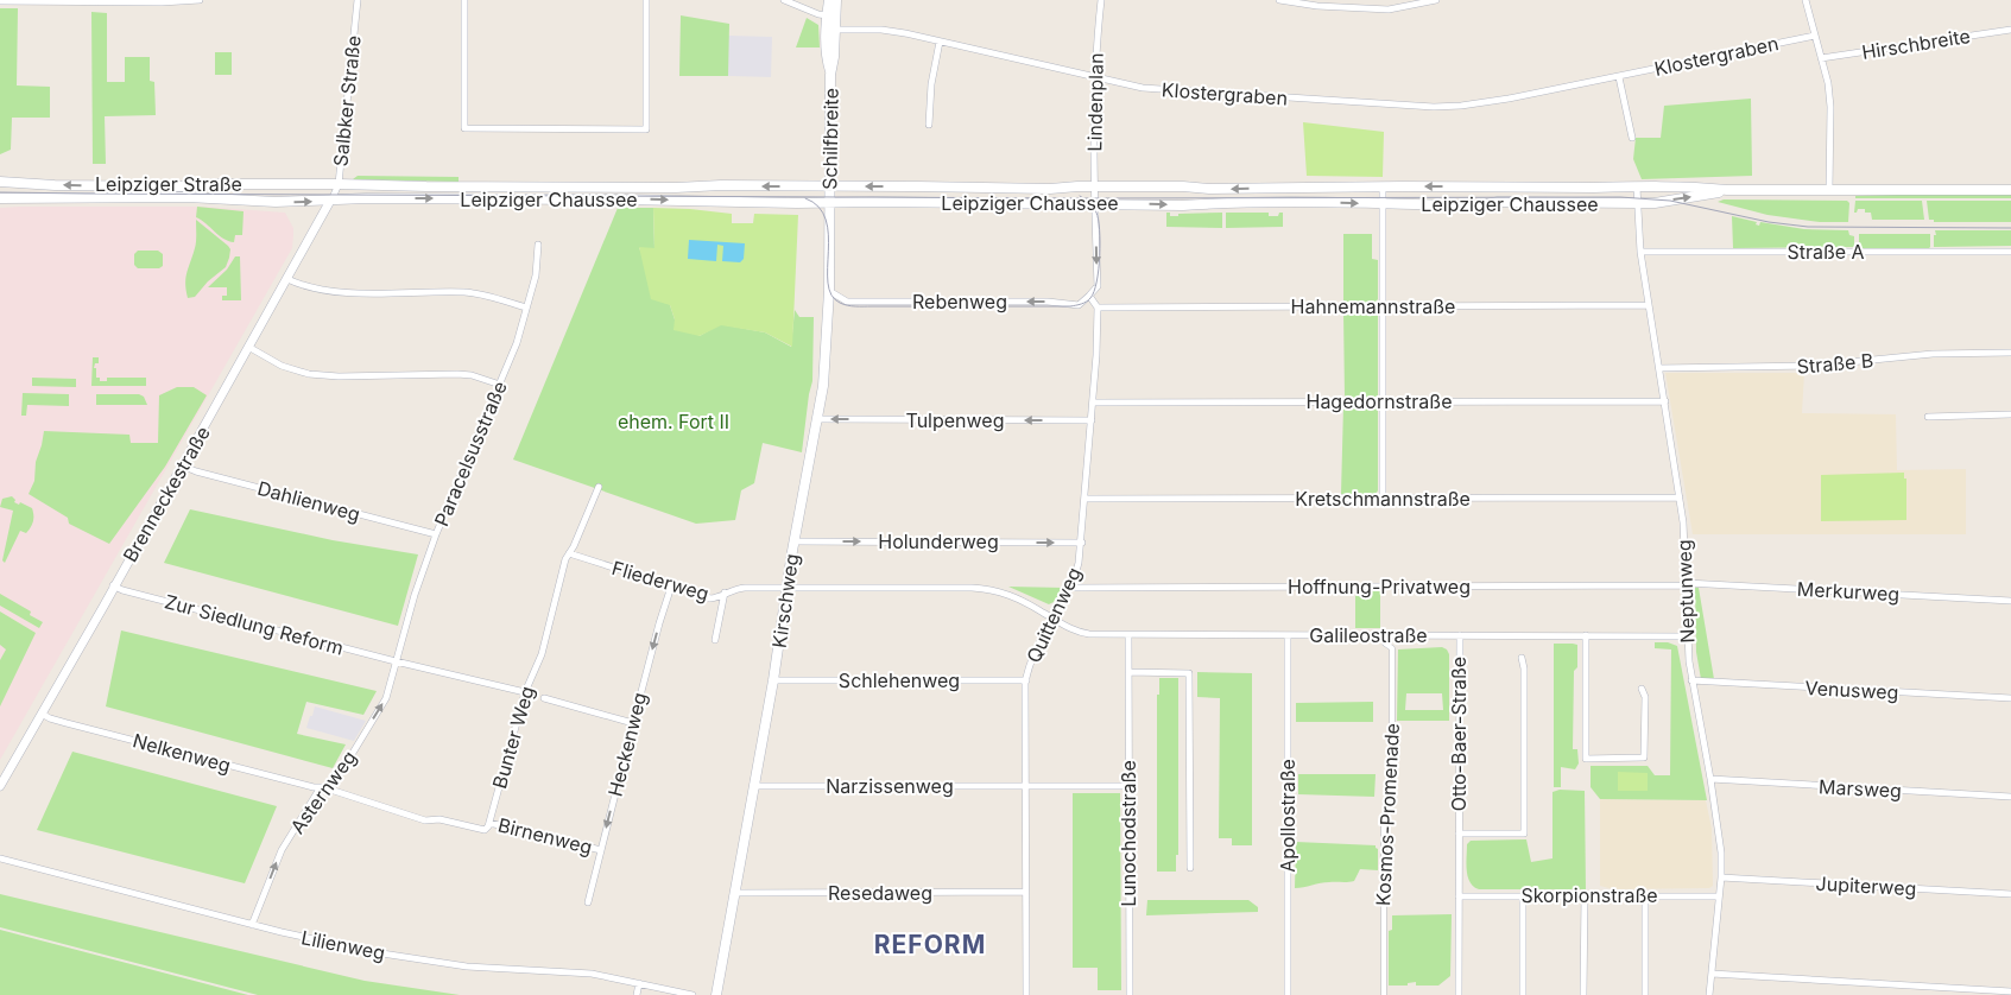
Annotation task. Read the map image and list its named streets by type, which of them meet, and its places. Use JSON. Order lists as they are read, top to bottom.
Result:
{
  "streets": {
    "main road": [
      "Schilfbreite",
      "Leipziger Straße",
      "Leipziger Chaussee",
      "Kirschweg"
    ],
    "street": [
      "Hirschbreite",
      "Klostergraben",
      "Salbker Straße",
      "Lindenplan",
      "Straße A",
      "Rebenweg",
      "Hahnemannstraße",
      "Straße B",
      "Hagedornstraße",
      "Tulpenweg",
      "Paracelsusstraße",
      "Brenneckestraße",
      "Kretschmannstraße",
      "Dahlienweg",
      "Holunderweg",
      "Fliederweg",
      "Hoffnung-Privatweg",
      "Neptunweg",
      "Merkurweg",
      "Quittenweg",
      "Zur Siedlung Reform",
      "Galileostraße",
      "Schlehenweg",
      "Venusweg",
      "Otto-Baer-Straße",
      "Bunter Weg",
      "Heckenweg",
      "Nelkenweg",
      "Narzissenweg",
      "Marsweg",
      "Asternweg",
      "Kosmos-Promenade",
      "Apollostraße",
      "Lunochodstraße",
      "Birnenweg",
      "Jupiterweg",
      "Resedaweg",
      "Skorpionstraße",
      "Lilienweg"
    ]
  },
  "crossings": [
    ["Klostergraben", "Lindenplan"],
    ["Klostergraben", "Schilfbreite"],
    ["Salbker Straße", "Leipziger Straße"],
    ["Salbker Straße", "Leipziger Chaussee"],
    ["Salbker Straße", "Brenneckestraße"],
    ["Lindenplan", "Leipziger Chaussee"],
    ["Schilfbreite", "Leipziger Chaussee"],
    ["Schilfbreite", "Kirschweg"],
    ["Leipziger Straße", "Leipziger Chaussee"],
    ["Leipziger Straße", "Brenneckestraße"],
    ["Leipziger Chaussee", "Brenneckestraße"],
    ["Leipziger Chaussee", "Neptunweg"],
    ["Leipziger Chaussee", "Kirschweg"],
    ["Straße A", "Neptunweg"],
    ["Rebenweg", "Kirschweg"],
    ["Hahnemannstraße", "Neptunweg"],
    ["Hahnemannstraße", "Quittenweg"],
    ["Straße B", "Neptunweg"],
    ["Hagedornstraße", "Neptunweg"],
    ["Hagedornstraße", "Quittenweg"],
    ["Tulpenweg", "Kirschweg"],
    ["Tulpenweg", "Quittenweg"],
    ["Paracelsusstraße", "Dahlienweg"],
    ["Paracelsusstraße", "Zur Siedlung Reform"],
    ["Paracelsusstraße", "Asternweg"],
    ["Brenneckestraße", "Dahlienweg"],
    ["Brenneckestraße", "Zur Siedlung Reform"],
    ["Brenneckestraße", "Nelkenweg"],
    ["Kretschmannstraße", "Neptunweg"],
    ["Kretschmannstraße", "Quittenweg"],
    ["Holunderweg", "Kirschweg"],
    ["Holunderweg", "Quittenweg"],
    ["Fliederweg", "Kirschweg"],
    ["Fliederweg", "Bunter Weg"],
    ["Fliederweg", "Heckenweg"],
    ["Hoffnung-Privatweg", "Neptunweg"],
    ["Hoffnung-Privatweg", "Merkurweg"],
    ["Hoffnung-Privatweg", "Quittenweg"],
    ["Neptunweg", "Merkurweg"],
    ["Neptunweg", "Galileostraße"],
    ["Neptunweg", "Venusweg"],
    ["Neptunweg", "Marsweg"],
    ["Neptunweg", "Jupiterweg"],
    ["Neptunweg", "Skorpionstraße"],
    ["Kirschweg", "Schlehenweg"],
    ["Kirschweg", "Narzissenweg"],
    ["Kirschweg", "Resedaweg"],
    ["Quittenweg", "Galileostraße"],
    ["Quittenweg", "Schlehenweg"],
    ["Quittenweg", "Narzissenweg"],
    ["Quittenweg", "Resedaweg"],
    ["Zur Siedlung Reform", "Bunter Weg"],
    ["Zur Siedlung Reform", "Asternweg"],
    ["Galileostraße", "Otto-Baer-Straße"],
    ["Galileostraße", "Kosmos-Promenade"],
    ["Galileostraße", "Apollostraße"],
    ["Galileostraße", "Lunochodstraße"],
    ["Otto-Baer-Straße", "Skorpionstraße"],
    ["Bunter Weg", "Birnenweg"],
    ["Heckenweg", "Birnenweg"],
    ["Nelkenweg", "Asternweg"],
    ["Narzissenweg", "Lunochodstraße"],
    ["Asternweg", "Lilienweg"]
  ],
  "one_way": [
    "Rebenweg",
    "Tulpenweg",
    "Heckenweg",
    "Asternweg"
  ],
  "districts": ["REFORM"],
  "parks": ["ehem. Fort II"]
}
